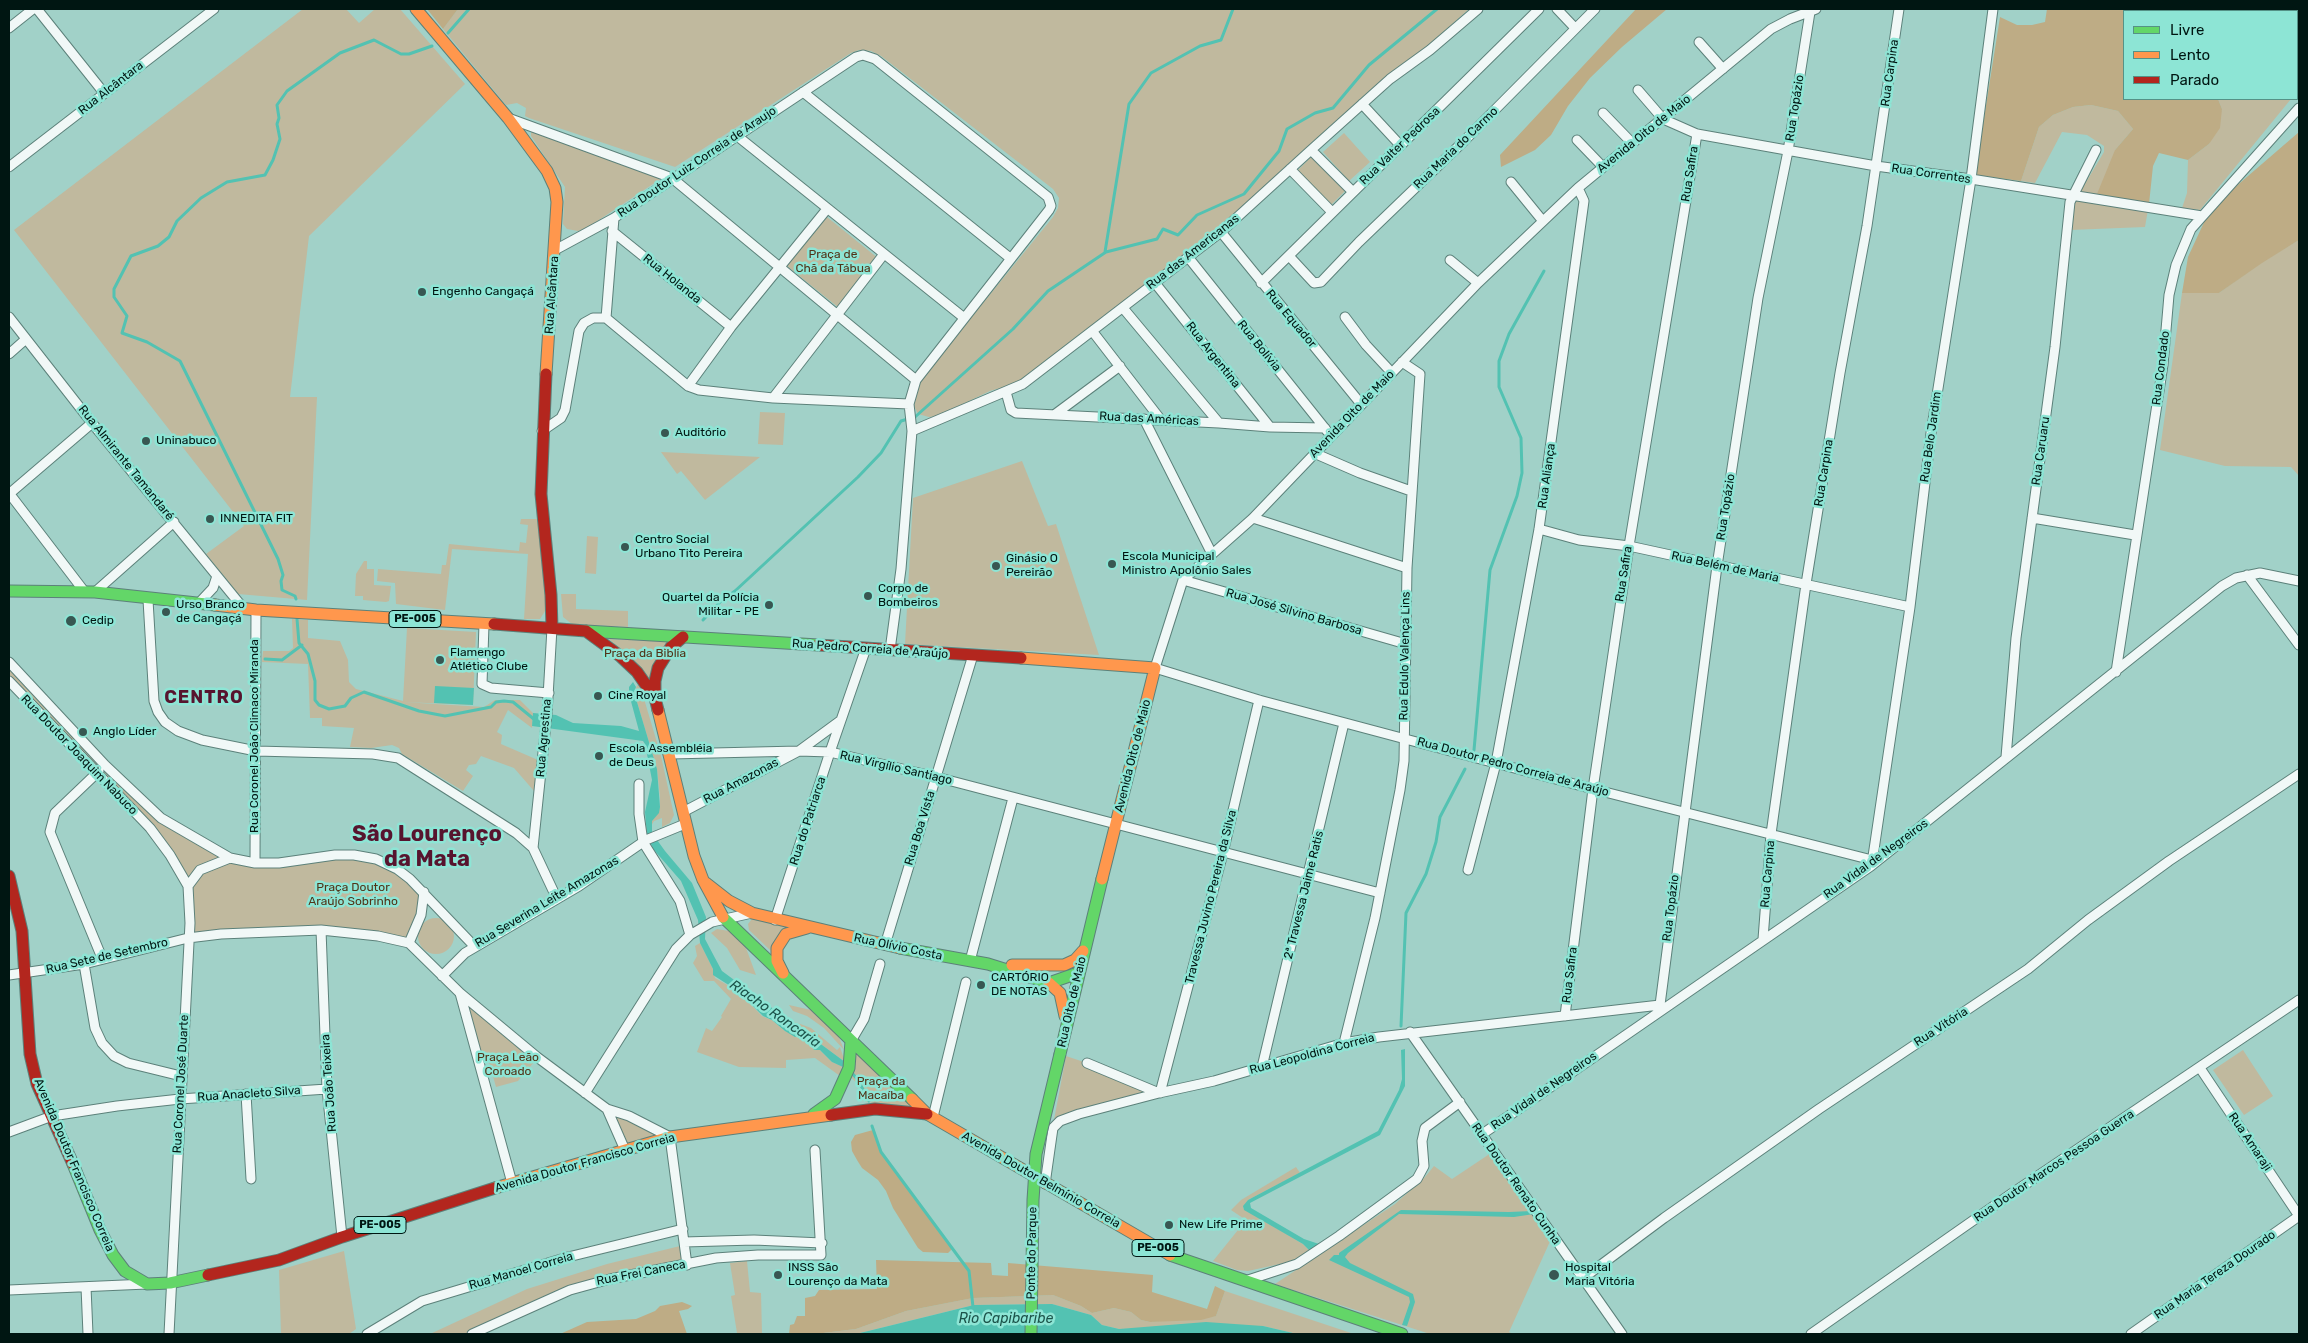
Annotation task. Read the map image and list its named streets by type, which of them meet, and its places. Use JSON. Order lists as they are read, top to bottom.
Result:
{
  "streets": {
    "main road": [
      "Rua Alcântara",
      "Avenida Oito de Maio",
      "PE-005",
      "Rua Pedro Correia de Araújo",
      "Rua Olívio Costa",
      "Rua Oito de Maio",
      "Avenida Doutor Francisco Correia",
      "Avenida Doutor Belmínio Correia",
      "Ponte do Parque"
    ],
    "street": [
      "Rua Carpina",
      "Rua Topázio",
      "Rua Valter Pedrosa",
      "Rua Maria do Carmo",
      "Rua Doutor Luiz Correia de Araujo",
      "Rua Safira",
      "Rua Correntes",
      "Rua das Americanas",
      "Rua Holanda",
      "Rua Equador",
      "Rua Bolívia",
      "Rua Argentina",
      "Rua Condado",
      "Rua das Américas",
      "Rua Belo Jardim",
      "Rua Caruaru",
      "Rua Almirante Tamandaré",
      "Rua Aliança",
      "Rua Belém de Maria",
      "Rua José Silvino Barbosa",
      "Rua Edulo Valença Lins",
      "Rua Coronel João Climaco Miranda",
      "Rua Agrestina",
      "Rua Doutor Joaquim Nabuco",
      "Rua Doutor Pedro Correia de Araújo",
      "Rua Virgílio Santiago",
      "Rua Amazonas",
      "Rua do Patriarca",
      "Rua Boa Vista",
      "Rua Vidal de Negreiros",
      "2ª Travessa Jaime Ratis",
      "Travessa Juvino Pereira da Silva",
      "Rua Severina Leite Amazonas",
      "Rua Sete de Setembro",
      "Rua Vitória",
      "Rua Leopoldina Correia",
      "Rua João Teixeira",
      "Rua Coronel José Duarte",
      "Rua Anacleto Silva",
      "Rua Amaraji",
      "Rua Doutor Marcos Pessoa Guerra",
      "Rua Doutor Renato Cunha",
      "Rua Manoel Correia",
      "Rua Frei Caneca",
      "Rua Maria Tereza Dourado"
    ]
  },
  "crossings": [
    ["Rua Carpina", "Rua Correntes"],
    ["Rua Carpina", "Rua Belém de Maria"],
    ["Rua Carpina", "Rua Doutor Pedro Correia de Araújo"],
    ["Rua Carpina", "Rua Vidal de Negreiros"],
    ["Rua Alcântara", "PE-005"],
    ["Rua Alcântara", "Rua Agrestina"],
    ["Rua Topázio", "Avenida Oito de Maio"],
    ["Rua Topázio", "Rua Correntes"],
    ["Rua Topázio", "Rua Belém de Maria"],
    ["Rua Topázio", "Rua Doutor Pedro Correia de Araújo"],
    ["Rua Topázio", "Rua Vidal de Negreiros"],
    ["Rua Topázio", "Rua Leopoldina Correia"],
    ["Avenida Oito de Maio", "Rua Correntes"],
    ["Avenida Oito de Maio", "Rua Equador"],
    ["Avenida Oito de Maio", "Rua Bolívia"],
    ["Avenida Oito de Maio", "Rua das Américas"],
    ["Avenida Oito de Maio", "Rua Aliança"],
    ["Avenida Oito de Maio", "Rua José Silvino Barbosa"],
    ["Avenida Oito de Maio", "Rua Pedro Correia de Araújo"],
    ["Avenida Oito de Maio", "Rua Edulo Valença Lins"],
    ["Avenida Oito de Maio", "Rua Doutor Pedro Correia de Araújo"],
    ["Avenida Oito de Maio", "Rua Virgílio Santiago"],
    ["Avenida Oito de Maio", "Rua Olívio Costa"],
    ["Avenida Oito de Maio", "Rua Oito de Maio"],
    ["Rua Valter Pedrosa", "Rua Maria do Carmo"],
    ["Rua Valter Pedrosa", "Rua Equador"],
    ["Rua Doutor Luiz Correia de Araujo", "Rua Holanda"],
    ["Rua Safira", "Rua Correntes"],
    ["Rua Safira", "Rua Belém de Maria"],
    ["Rua Safira", "Rua Doutor Pedro Correia de Araújo"],
    ["Rua Safira", "Rua Leopoldina Correia"],
    ["Rua Correntes", "Rua Condado"],
    ["Rua Correntes", "Rua Belo Jardim"],
    ["Rua Correntes", "Rua Caruaru"],
    ["Rua das Americanas", "Rua Equador"],
    ["Rua das Americanas", "Rua Bolívia"],
    ["Rua das Americanas", "Rua Argentina"],
    ["Rua das Americanas", "Rua das Américas"],
    ["Rua Bolívia", "Rua das Américas"],
    ["Rua Argentina", "Rua das Américas"],
    ["Rua Condado", "Rua Vidal de Negreiros"],
    ["Rua Belo Jardim", "Rua Belém de Maria"],
    ["Rua Belo Jardim", "Rua Doutor Pedro Correia de Araújo"],
    ["Rua Belo Jardim", "Rua Vidal de Negreiros"],
    ["Rua Caruaru", "Rua Vidal de Negreiros"],
    ["Rua Almirante Tamandaré", "PE-005"],
    ["Rua Aliança", "Rua Belém de Maria"],
    ["Rua Aliança", "Rua Doutor Pedro Correia de Araújo"],
    ["Rua José Silvino Barbosa", "Rua Edulo Valença Lins"],
    ["PE-005", "Rua Pedro Correia de Araújo"],
    ["PE-005", "Rua Coronel João Climaco Miranda"],
    ["PE-005", "Rua Agrestina"],
    ["PE-005", "Rua Virgílio Santiago"],
    ["PE-005", "Rua Amazonas"],
    ["PE-005", "Rua Severina Leite Amazonas"],
    ["PE-005", "Avenida Doutor Francisco Correia"],
    ["PE-005", "Avenida Doutor Belmínio Correia"],
    ["Rua Pedro Correia de Araújo", "Rua Doutor Pedro Correia de Araújo"],
    ["Rua Pedro Correia de Araújo", "Rua do Patriarca"],
    ["Rua Pedro Correia de Araújo", "Rua Boa Vista"],
    ["Rua Edulo Valença Lins", "Rua Doutor Pedro Correia de Araújo"],
    ["Rua Edulo Valença Lins", "Rua Virgílio Santiago"],
    ["Rua Edulo Valença Lins", "Rua Leopoldina Correia"],
    ["Rua Doutor Joaquim Nabuco", "Rua Coronel José Duarte"],
    ["Rua Doutor Pedro Correia de Araújo", "Rua Vidal de Negreiros"],
    ["Rua Doutor Pedro Correia de Araújo", "2ª Travessa Jaime Ratis"],
    ["Rua Doutor Pedro Correia de Araújo", "Travessa Juvino Pereira da Silva"],
    ["Rua Virgílio Santiago", "Rua Amazonas"],
    ["Rua Virgílio Santiago", "Rua do Patriarca"],
    ["Rua Virgílio Santiago", "Rua Boa Vista"],
    ["Rua Virgílio Santiago", "2ª Travessa Jaime Ratis"],
    ["Rua Virgílio Santiago", "Travessa Juvino Pereira da Silva"],
    ["Rua do Patriarca", "Rua Olívio Costa"],
    ["Rua Boa Vista", "Rua Olívio Costa"],
    ["Rua Vidal de Negreiros", "Rua Leopoldina Correia"],
    ["Rua Vidal de Negreiros", "Rua Doutor Renato Cunha"],
    ["2ª Travessa Jaime Ratis", "Rua Leopoldina Correia"],
    ["Travessa Juvino Pereira da Silva", "Rua Leopoldina Correia"],
    ["Rua Olívio Costa", "Rua Oito de Maio"],
    ["Rua Sete de Setembro", "Rua João Teixeira"],
    ["Rua Sete de Setembro", "Rua Coronel José Duarte"],
    ["Rua Sete de Setembro", "Avenida Doutor Francisco Correia"],
    ["Rua Oito de Maio", "Ponte do Parque"],
    ["Rua Vitória", "Rua Doutor Renato Cunha"],
    ["Rua Leopoldina Correia", "Avenida Doutor Belmínio Correia"],
    ["Rua Leopoldina Correia", "Rua Doutor Renato Cunha"],
    ["Rua João Teixeira", "Rua Anacleto Silva"],
    ["Rua João Teixeira", "Avenida Doutor Francisco Correia"],
    ["Rua Coronel José Duarte", "Rua Anacleto Silva"],
    ["Rua Coronel José Duarte", "Avenida Doutor Francisco Correia"],
    ["Rua Anacleto Silva", "Avenida Doutor Francisco Correia"],
    ["Rua Amaraji", "Rua Doutor Marcos Pessoa Guerra"],
    ["Rua Amaraji", "Rua Maria Tereza Dourado"],
    ["Avenida Doutor Francisco Correia", "Avenida Doutor Belmínio Correia"]
  ],
  "districts": ["CENTRO", "São Lourenço da Mata"],
  "water": ["Riacho Roncaria", "Rio Capibaribe"],
  "parks": [
    "Praça de Chã da Tábua",
    "Praça da Biblia",
    "Praça Doutor Araújo Sobrinho",
    "Praça Leão Coroado",
    "Praça da Macaíba"
  ],
  "places": [
    "Engenho Cangaçá",
    "Auditório",
    "Uninabuco",
    "INNEDITA FIT",
    "Centro Social Urbano Tito Pereira",
    "Escola Municipal Ministro Apolônio Sales",
    "Ginásio O Pereirão",
    "Corpo de Bombeiros",
    "Quartel da Polícia Militar - PE",
    "Urso Branco de Cangaçá",
    "Cedip",
    "Flamengo Atlético Clube",
    "Cine Royal",
    "Anglo Líder",
    "Escola Assembléia de Deus",
    "CARTÓRIO DE NOTAS",
    "New Life Prime",
    "INSS São Lourenço da Mata",
    "Hospital Maria Vitória"
  ],
  "legend": ["Livre", "Lento", "Parado"]
}
